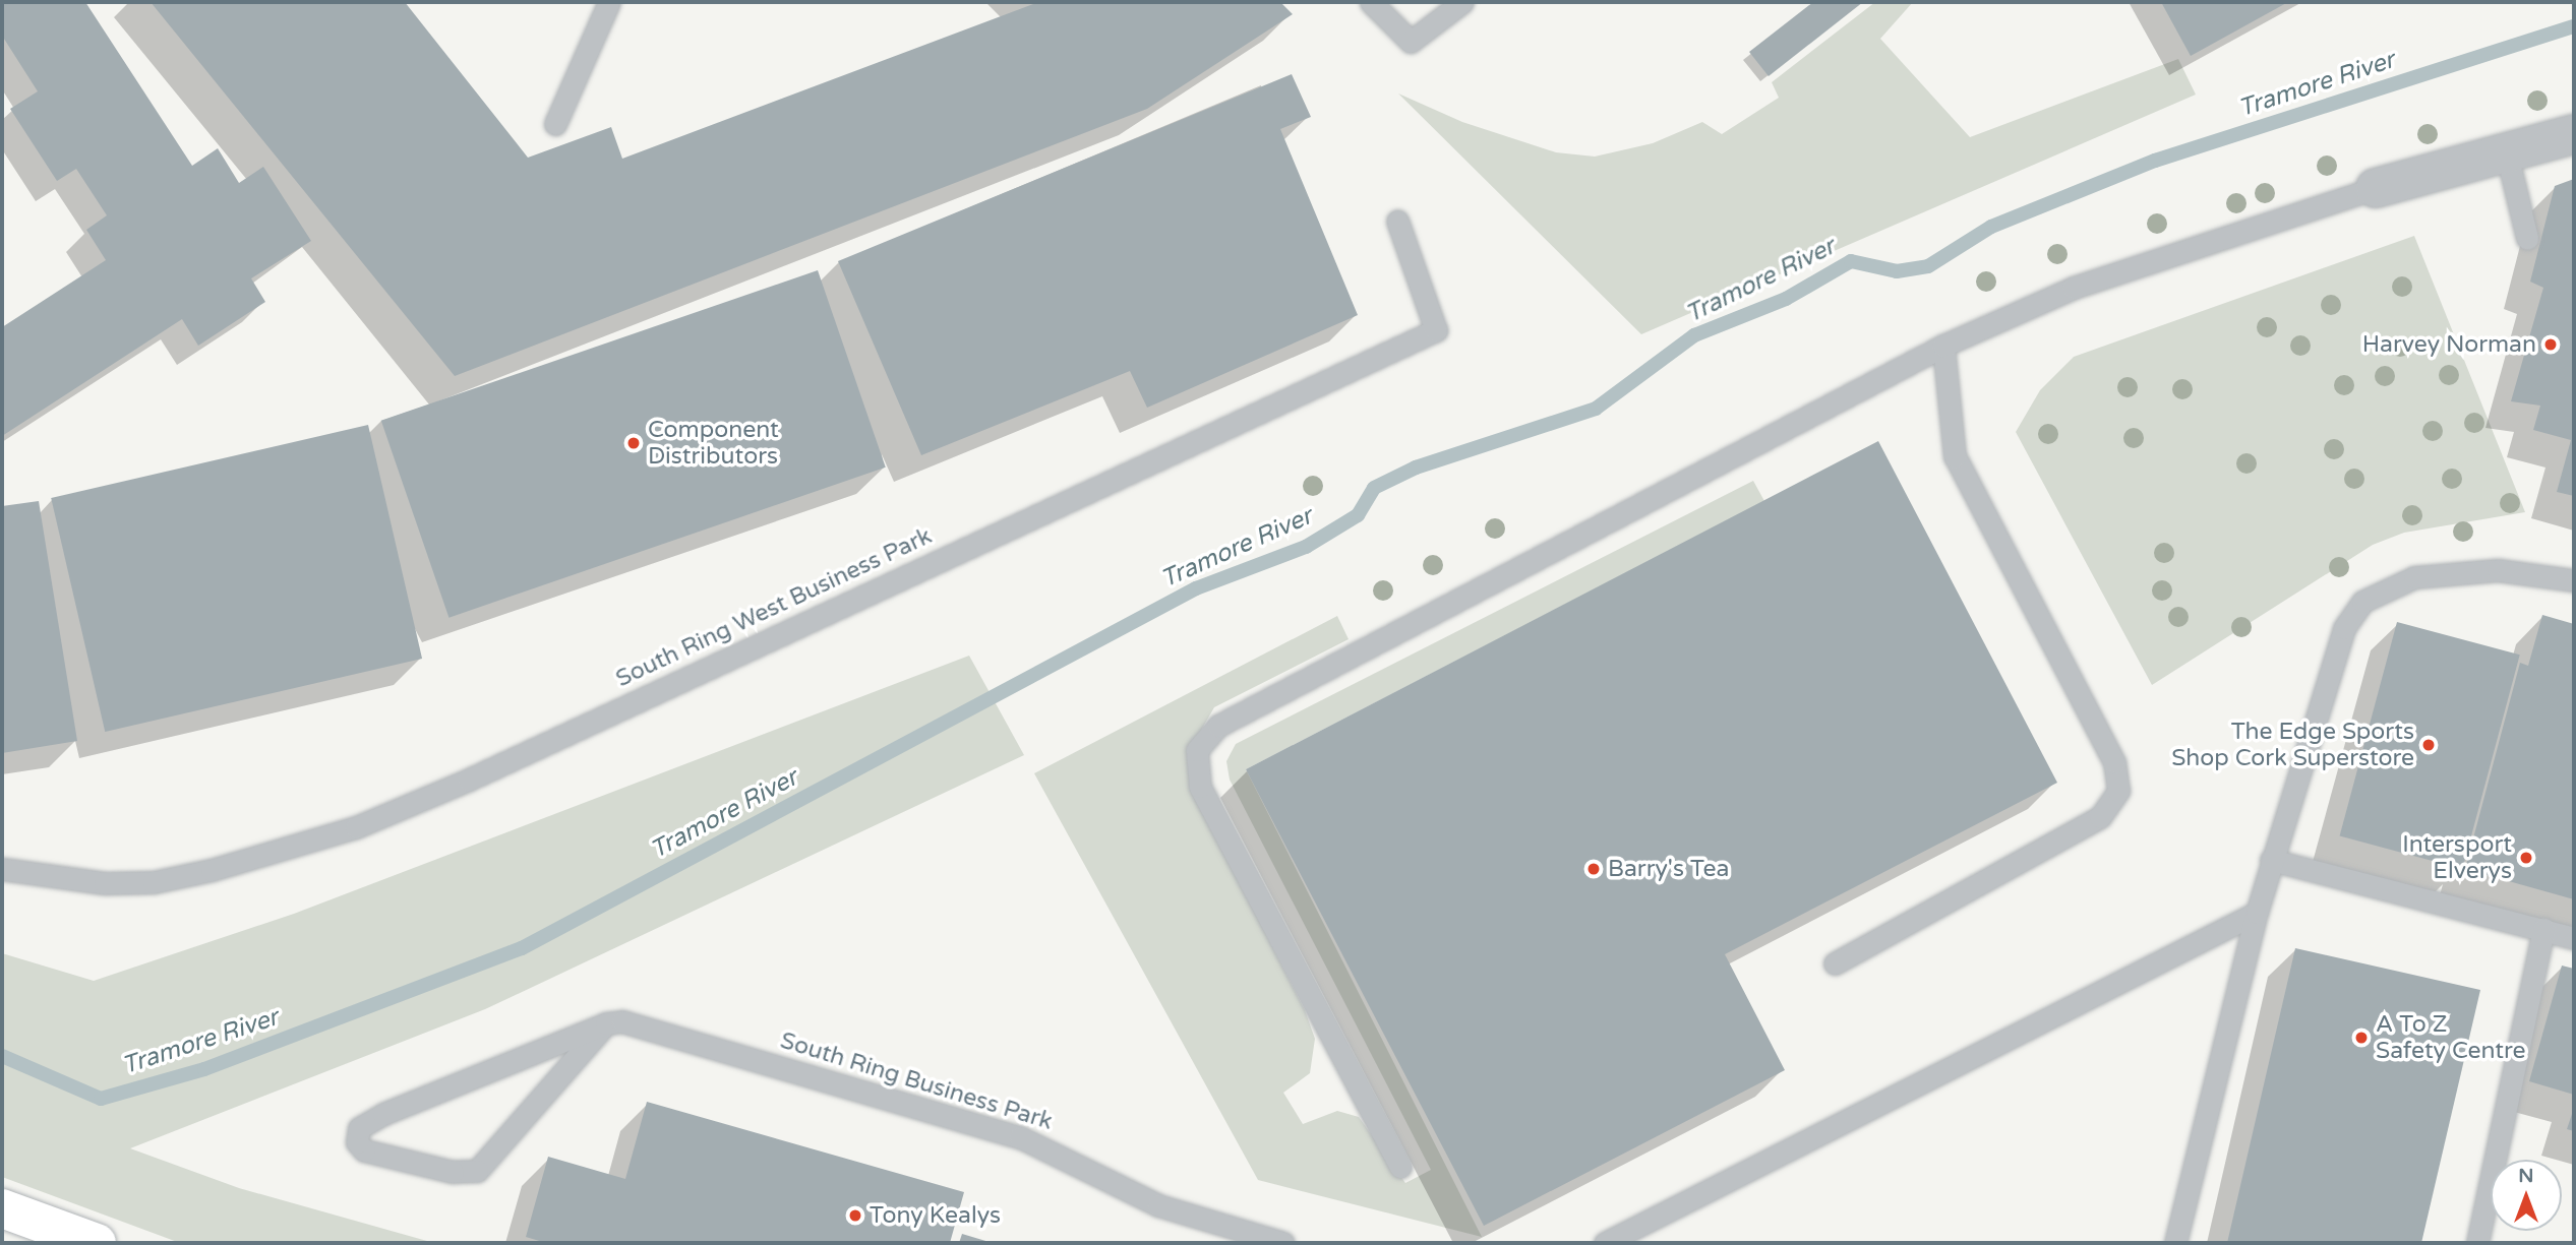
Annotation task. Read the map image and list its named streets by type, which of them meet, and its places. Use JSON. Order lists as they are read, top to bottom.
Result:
{
  "streets": {
    "lane": ["South Ring West Business Park", "South Ring Business Park"]
  },
  "water": ["Tramore River"],
  "places": [
    "Harvey Norman",
    "Component Distributors",
    "The Edge Sports Shop Cork Superstore",
    "Intersport Elverys",
    "Barry's Tea",
    "A To Z Safety Centre",
    "Tony Kealys"
  ],
  "north": "top"
}
